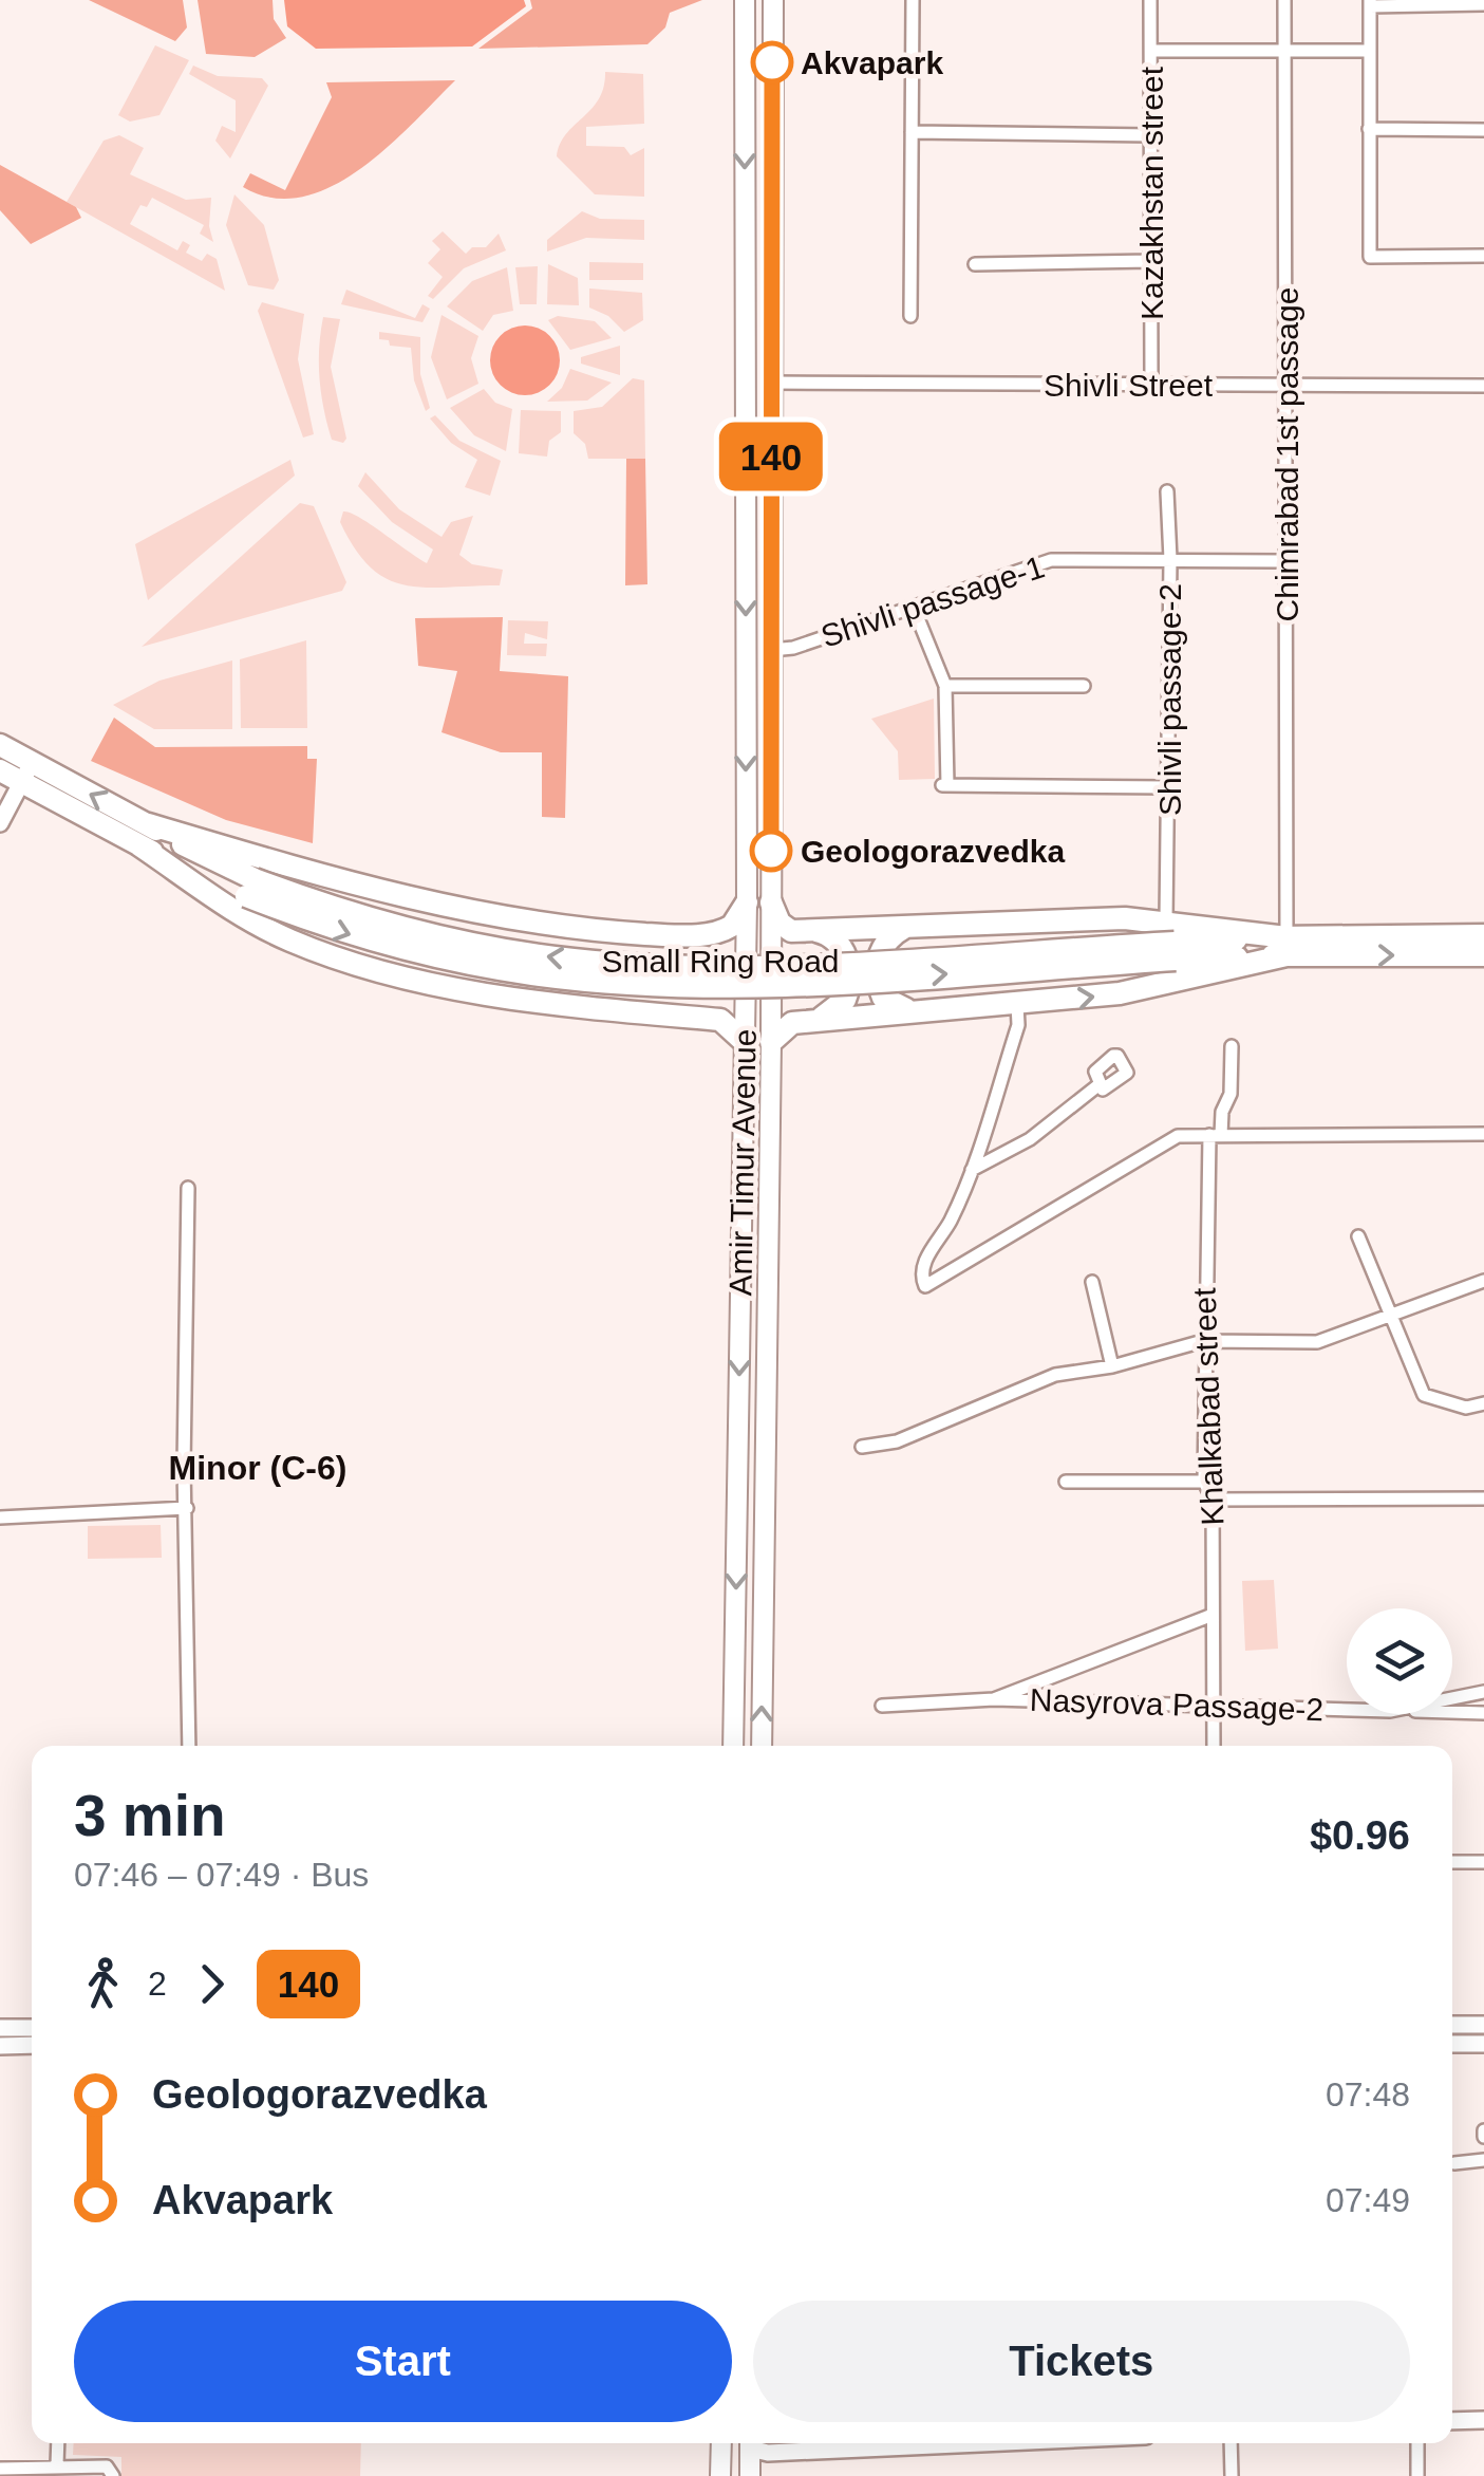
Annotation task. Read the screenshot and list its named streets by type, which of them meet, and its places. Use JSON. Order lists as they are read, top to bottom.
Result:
{
  "streets": {
    "highway": ["Small Ring Road"],
    "main road": ["Amir Timur Avenue"],
    "street": [
      "Kazakhstan street",
      "Shivli Street",
      "Chimrabad 1st passage",
      "Shivli passage-1",
      "Shivli passage-2",
      "Khalkabad street",
      "Nasyrova Passage-2"
    ]
  },
  "crossings": [
    ["Kazakhstan street", "Shivli Street"],
    ["Shivli Street", "Chimrabad 1st passage"],
    ["Shivli Street", "Amir Timur Avenue"],
    ["Chimrabad 1st passage", "Shivli passage-1"],
    ["Chimrabad 1st passage", "Small Ring Road"],
    ["Shivli passage-1", "Shivli passage-2"],
    ["Shivli passage-1", "Amir Timur Avenue"],
    ["Khalkabad street", "Nasyrova Passage-2"]
  ],
  "districts": ["Minor (C-6)"],
  "places": ["Akvapark", "Geologorazvedka"],
  "lines": ["bus line 140"],
  "page": {
    "on_map": "140",
    "heading": ["3 min", "07:46 – 07:49 · Bus", "$0.96"],
    "legs": ["2", "140"],
    "list": [
      {
        "name": "Geologorazvedka",
        "value": "07:48"
      },
      {
        "name": "Akvapark",
        "value": "07:49"
      }
    ],
    "buttons": ["Start", "Tickets"]
  }
}
